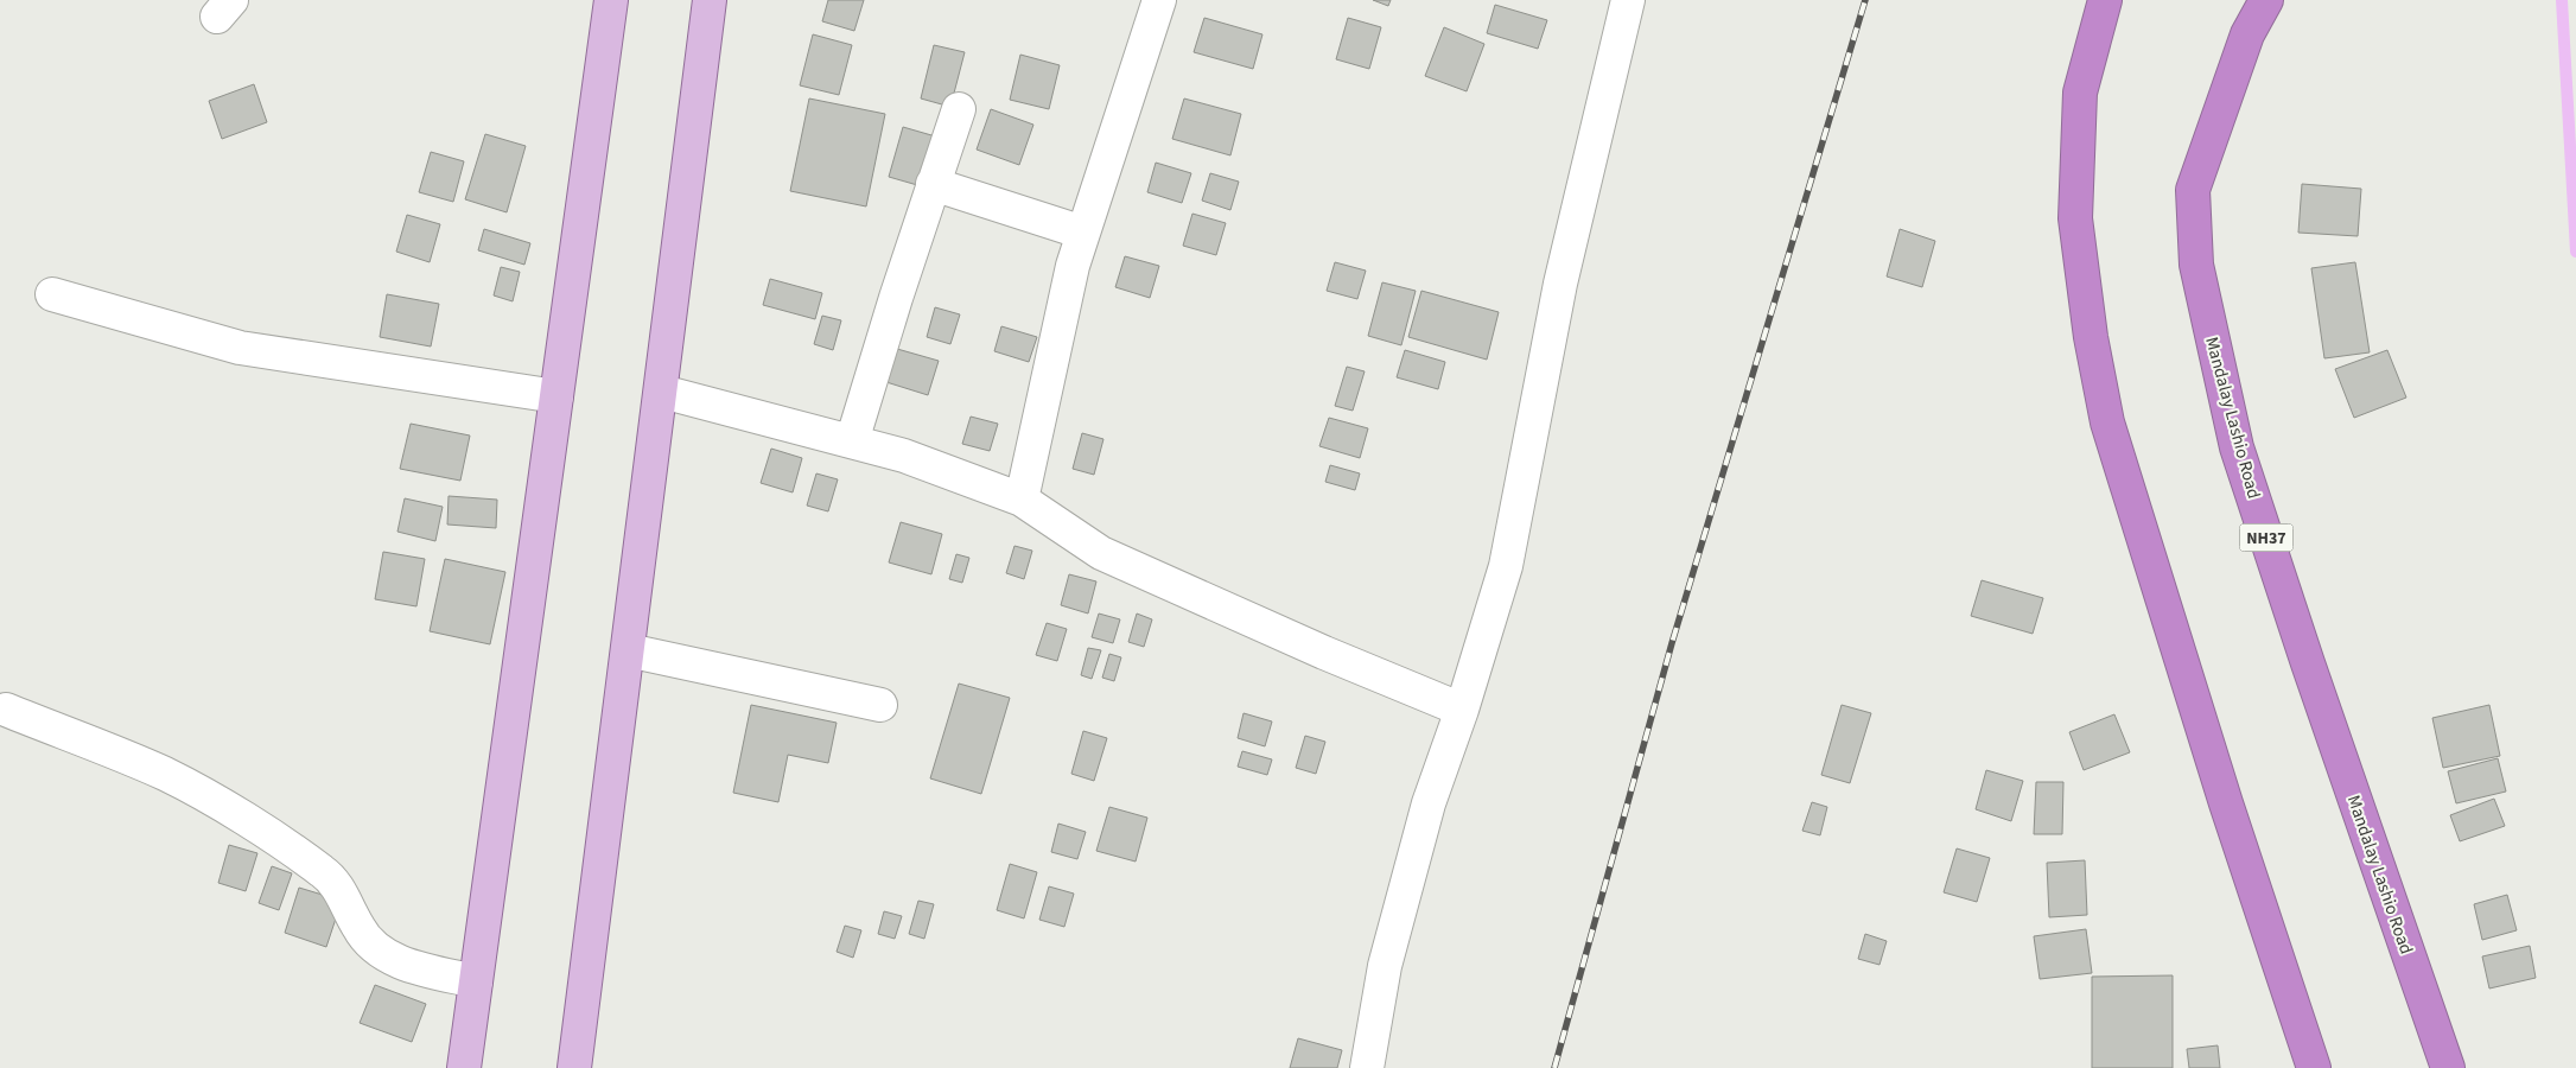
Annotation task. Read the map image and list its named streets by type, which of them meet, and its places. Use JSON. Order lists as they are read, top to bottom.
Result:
{
  "streets": {
    "highway": ["Mandalay Lashio Road", "NH37"]
  }
}
